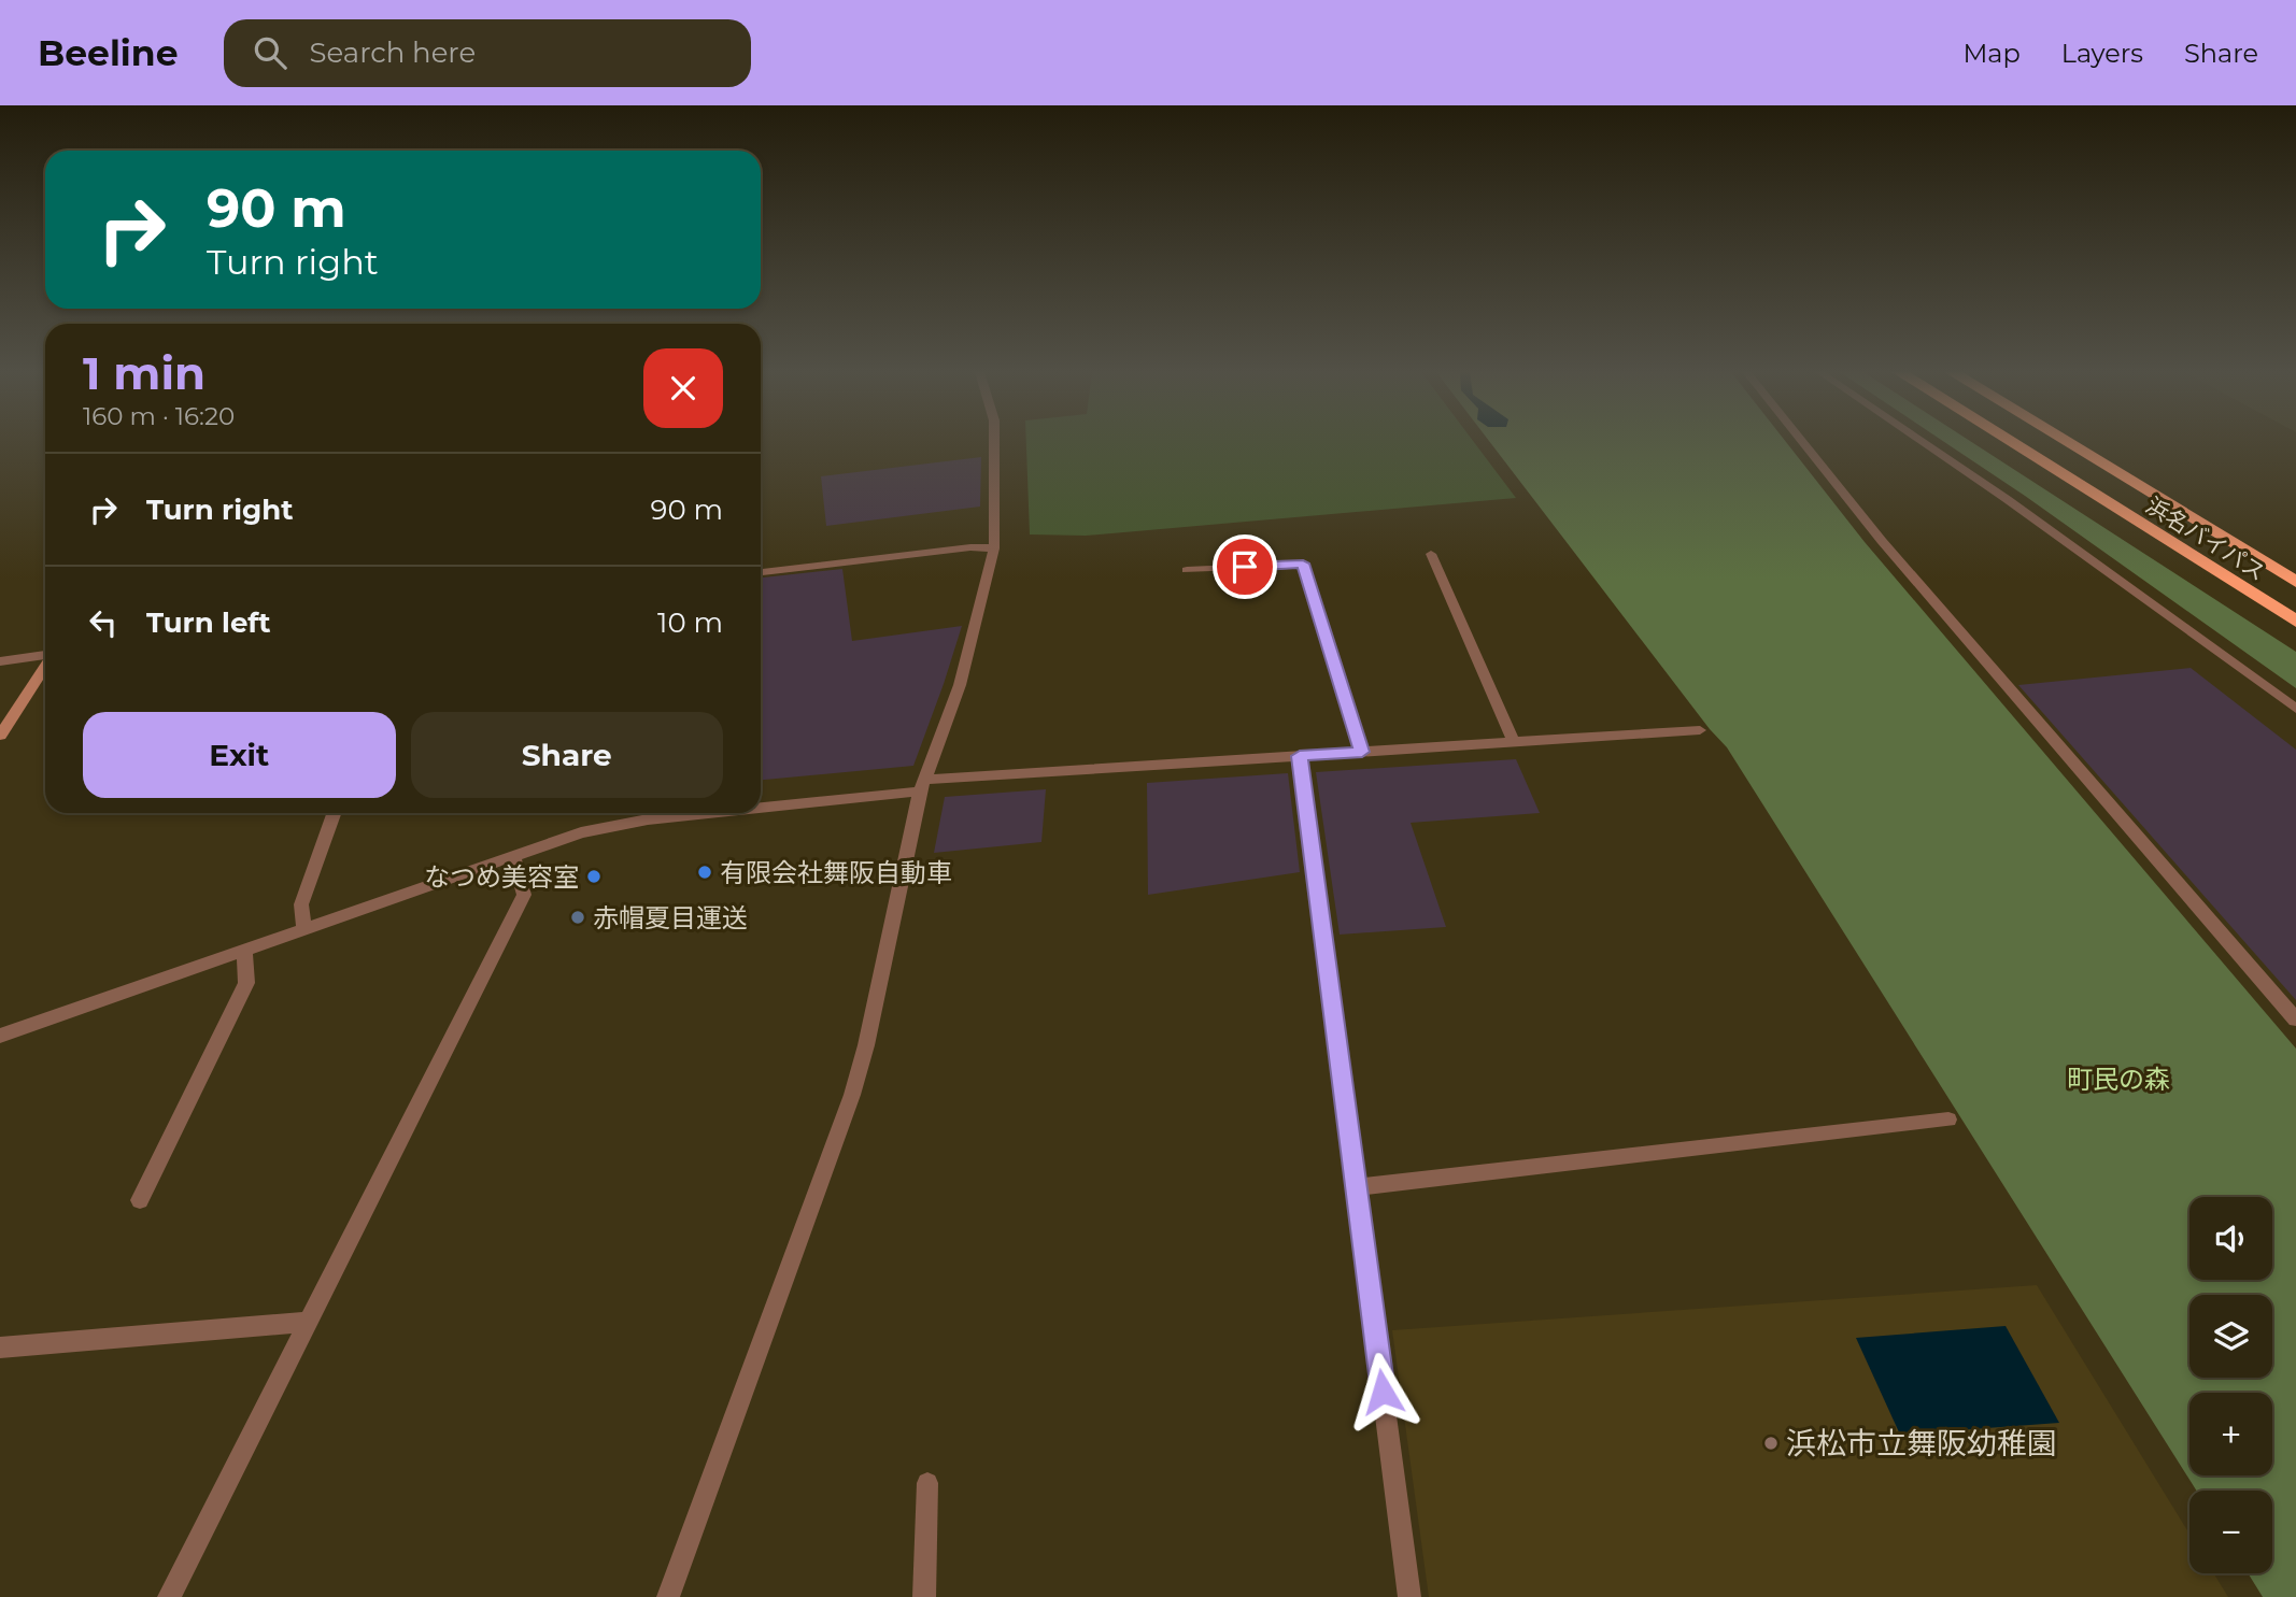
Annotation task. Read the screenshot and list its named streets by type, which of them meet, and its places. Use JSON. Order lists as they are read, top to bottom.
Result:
{
  "streets": {
    "highway": ["浜名バイパス"]
  },
  "parks": ["町民の森"],
  "places": [
    "有限会社舞阪自動車",
    "なつめ美容室",
    "赤帽夏目運送",
    "浜松市立舞阪幼稚園"
  ],
  "page": {
    "header": "Beeline",
    "search": "Search here",
    "nav": ["Map", "Layers", "Share"],
    "turn": ["90 m", "Turn right"],
    "heading": ["1 min", "160 m · 16:20"],
    "list": [
      {
        "name": "Turn right",
        "value": "90 m"
      },
      {
        "name": "Turn left",
        "value": "10 m"
      }
    ],
    "buttons": ["Exit", "Share"],
    "map_buttons": ["+", "−"]
  }
}
